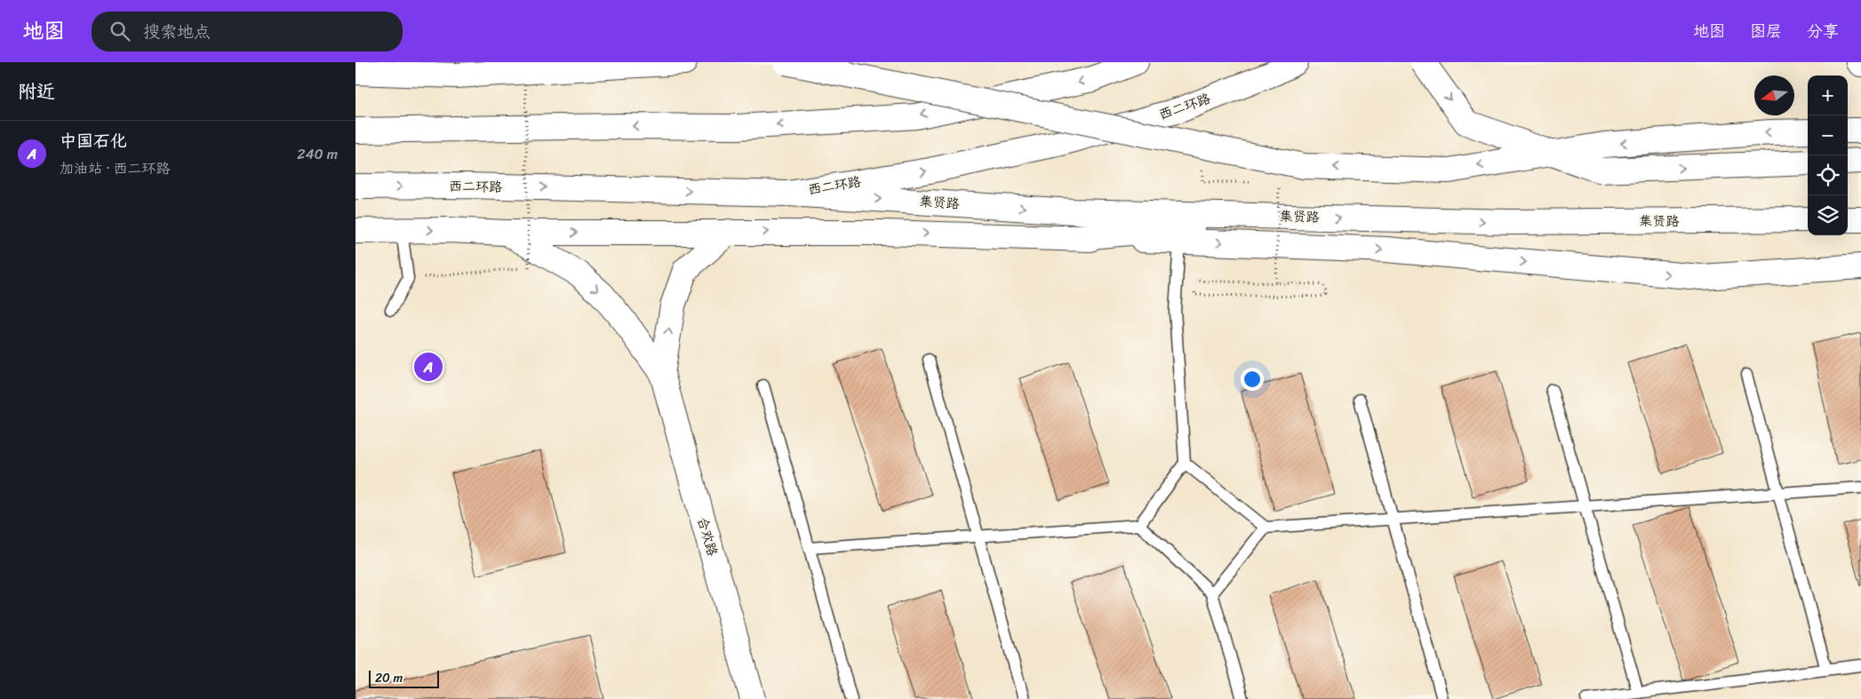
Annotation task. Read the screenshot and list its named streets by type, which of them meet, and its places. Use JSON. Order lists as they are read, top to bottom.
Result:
{
  "streets": {
    "main road": ["西二环路", "集贤路", "合欢路"]
  },
  "crossings": [
    ["西二环路", "集贤路"]
  ],
  "scale_bar": "20 m",
  "north": "left",
  "page": {
    "header": "地图",
    "search": "搜索地点",
    "nav": ["地图", "图层", "分享"],
    "heading": "附近",
    "map_buttons": ["+", "−"],
    "list": [
      {
        "mark": "A",
        "name": "中国石化",
        "note": "加油站 · 西二环路",
        "value": "240 m"
      }
    ],
    "pins": "A",
    "scale": "20 m"
  }
}
